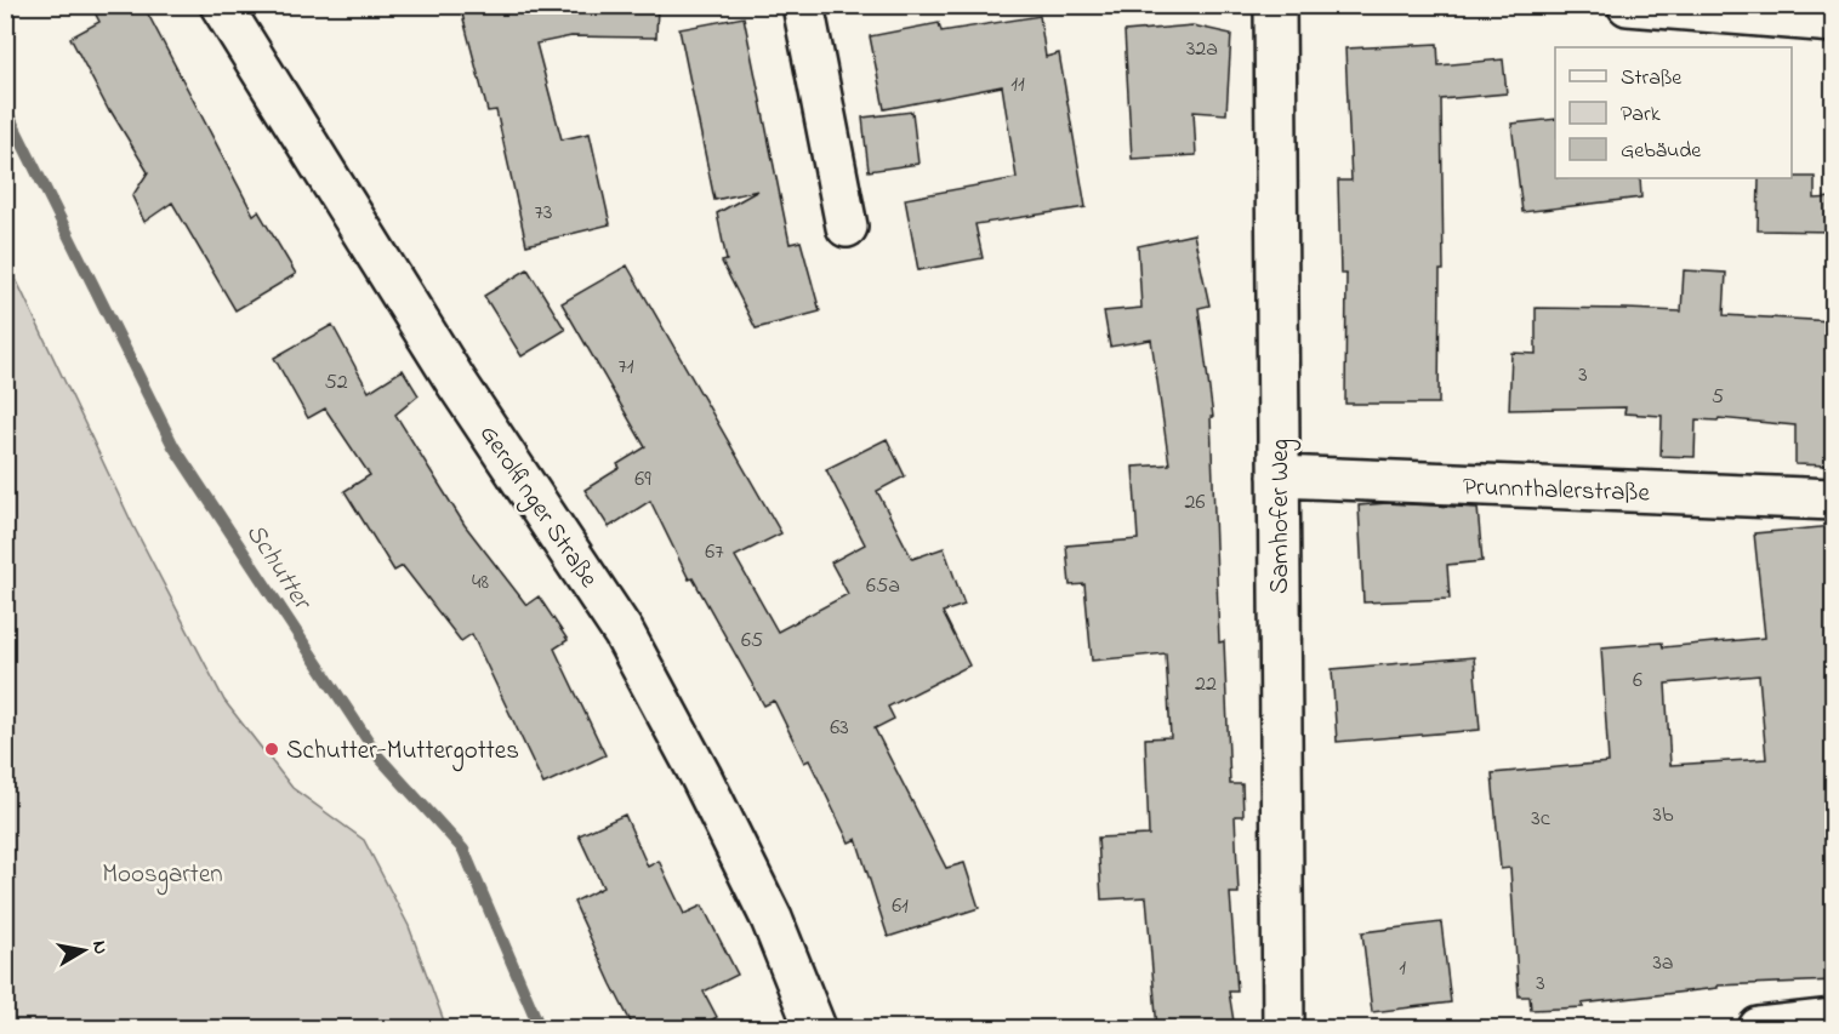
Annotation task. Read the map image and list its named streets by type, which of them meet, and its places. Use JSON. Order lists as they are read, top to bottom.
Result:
{
  "streets": {
    "street": ["Prunnthalerstraße", "Gerolfinger Straße", "Samhofer Weg"]
  },
  "crossings": [
    ["Prunnthalerstraße", "Samhofer Weg"]
  ],
  "water": ["Schutter"],
  "parks": ["Moosgarten"],
  "places": ["Schutter-Muttergottes"],
  "house_numbers": [
    "32a",
    "11",
    "73",
    "71",
    "3",
    "52",
    "5",
    "69",
    "26",
    "67",
    "48",
    "65a",
    "65",
    "6",
    "22",
    "63",
    "3b",
    "3c",
    "61",
    "3a",
    "1",
    "3"
  ],
  "legend": ["Straße", "Park", "Gebäude"],
  "north": "right"
}
